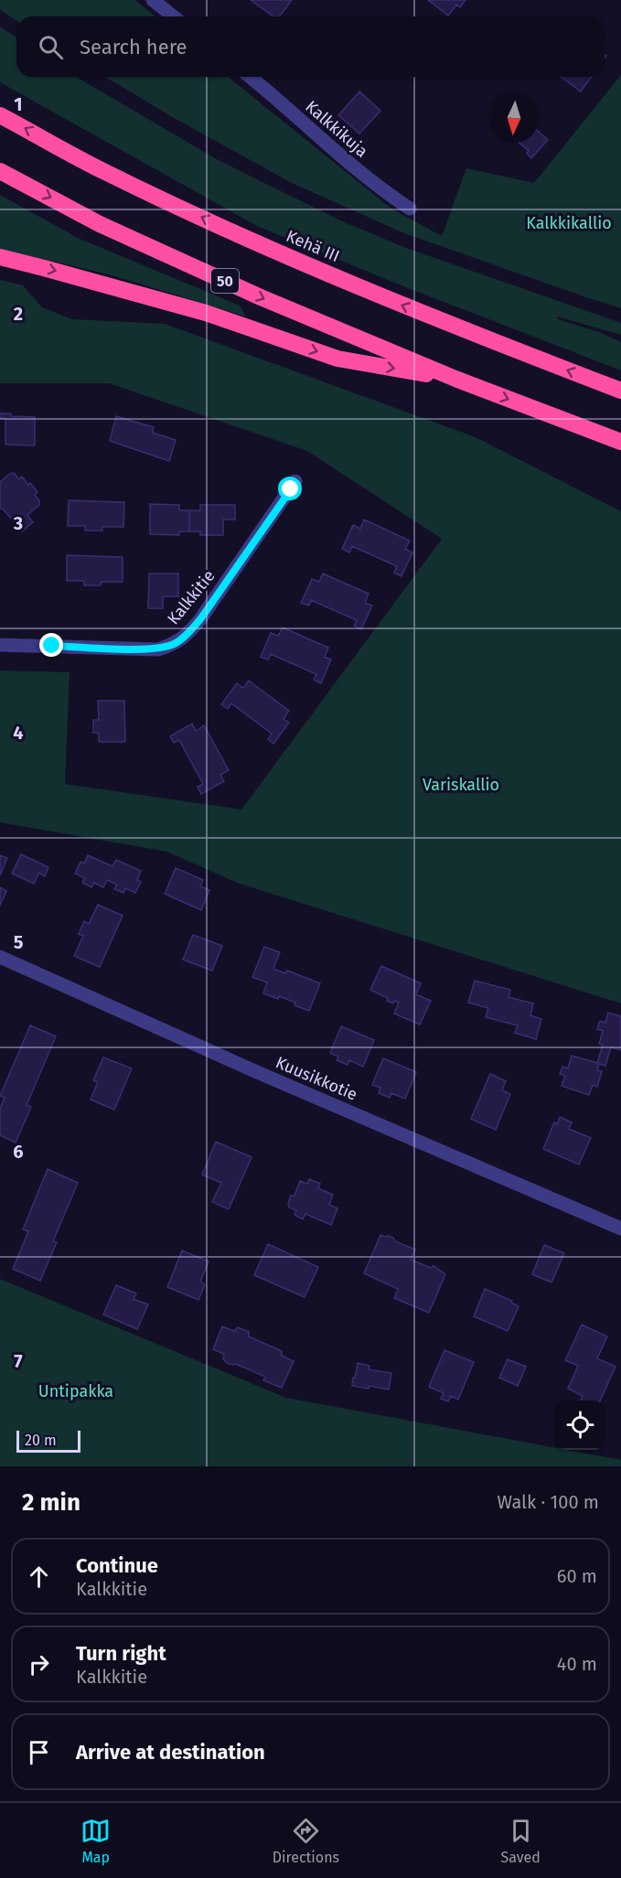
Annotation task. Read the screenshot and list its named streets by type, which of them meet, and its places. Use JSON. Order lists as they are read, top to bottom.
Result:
{
  "streets": {
    "highway": ["Kehä III", "50"],
    "street": ["Kalkkikuja", "Kalkkitie", "Kuusikkotie"]
  },
  "parks": ["Kalkkikallio", "Variskallio", "Untipakka"],
  "scale_bar": "20 m",
  "north": "bottom",
  "page": {
    "search": "Search here",
    "scale": "20 m",
    "heading": ["2 min", "Walk · 100 m"],
    "list": [
      ["Continue", "Kalkkitie", "60 m"],
      ["Turn right", "Kalkkitie", "40 m"],
      "Arrive at destination"
    ],
    "nav": ["Map", "Directions", "Saved"]
  },
  "grid": {
    "rows": [
      "1",
      "2",
      "3",
      "4",
      "5",
      "6",
      "7"
    ]
  }
}
